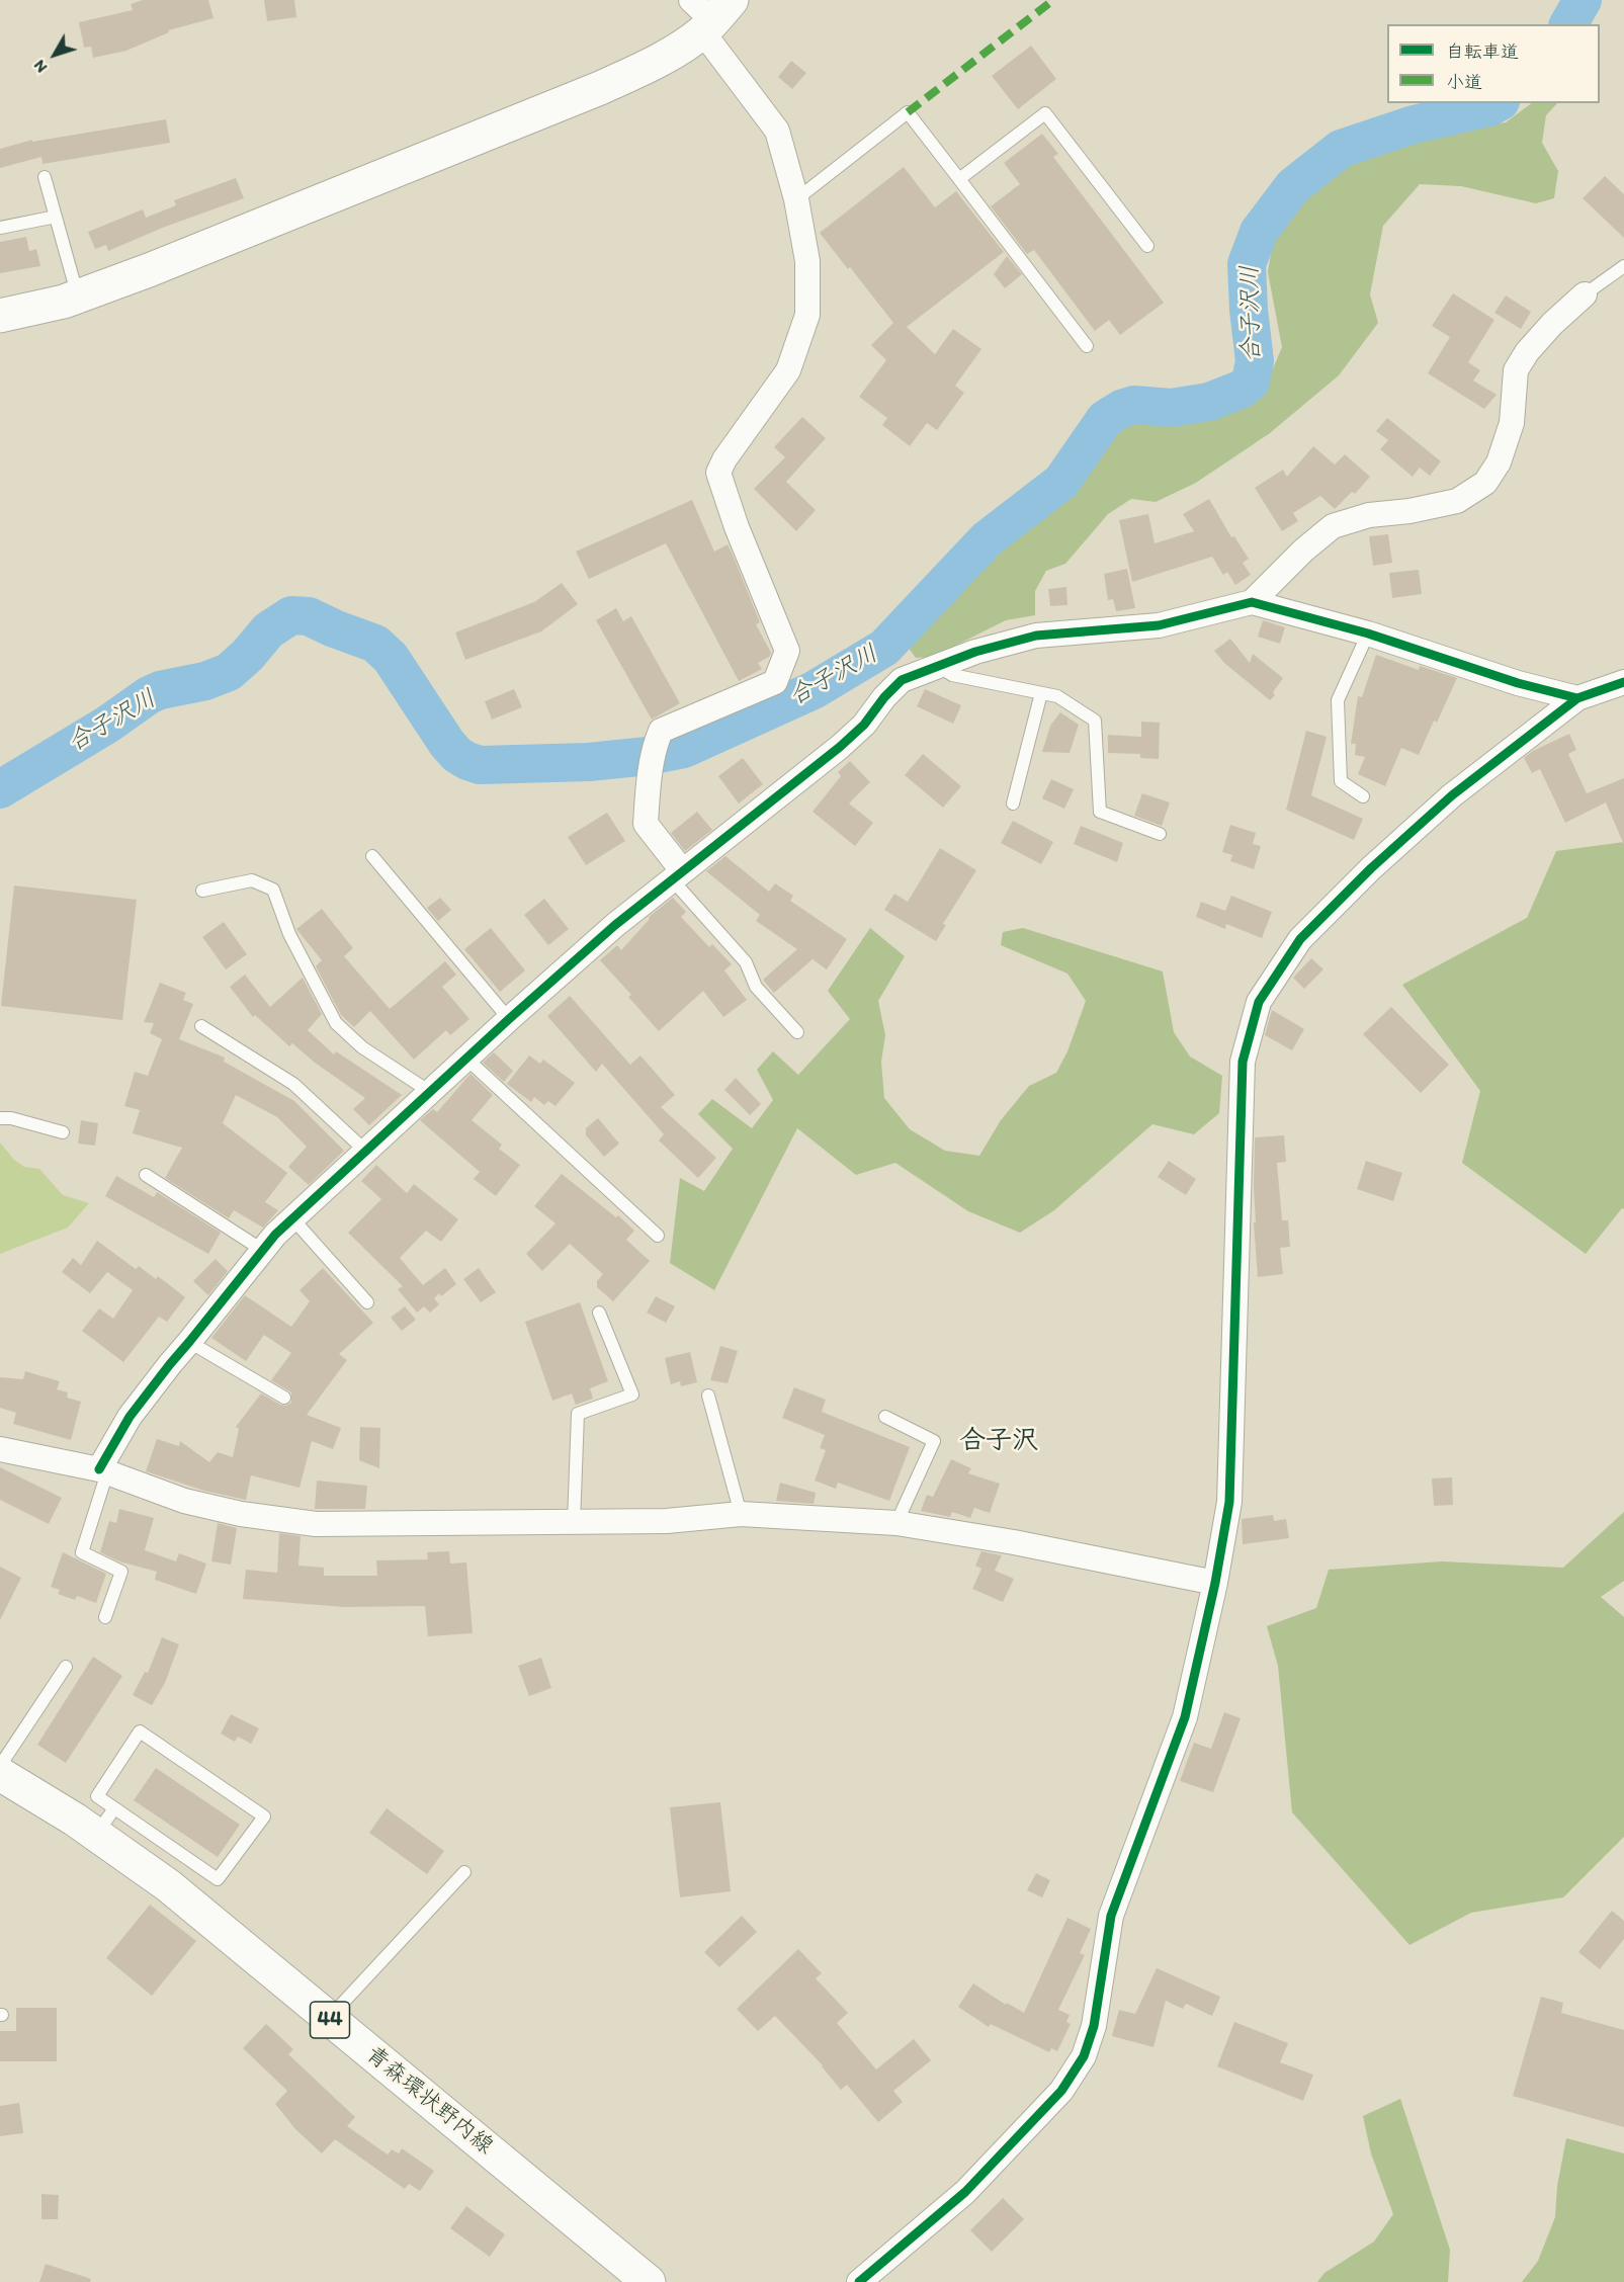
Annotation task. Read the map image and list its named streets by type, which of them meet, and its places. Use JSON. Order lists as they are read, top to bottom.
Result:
{
  "streets": {
    "main road": ["44", "青森環状野内線"]
  },
  "districts": ["合子沢"],
  "water": ["合子沢川"],
  "legend": ["自転車道", "小道"],
  "north": "bottom left"
}
